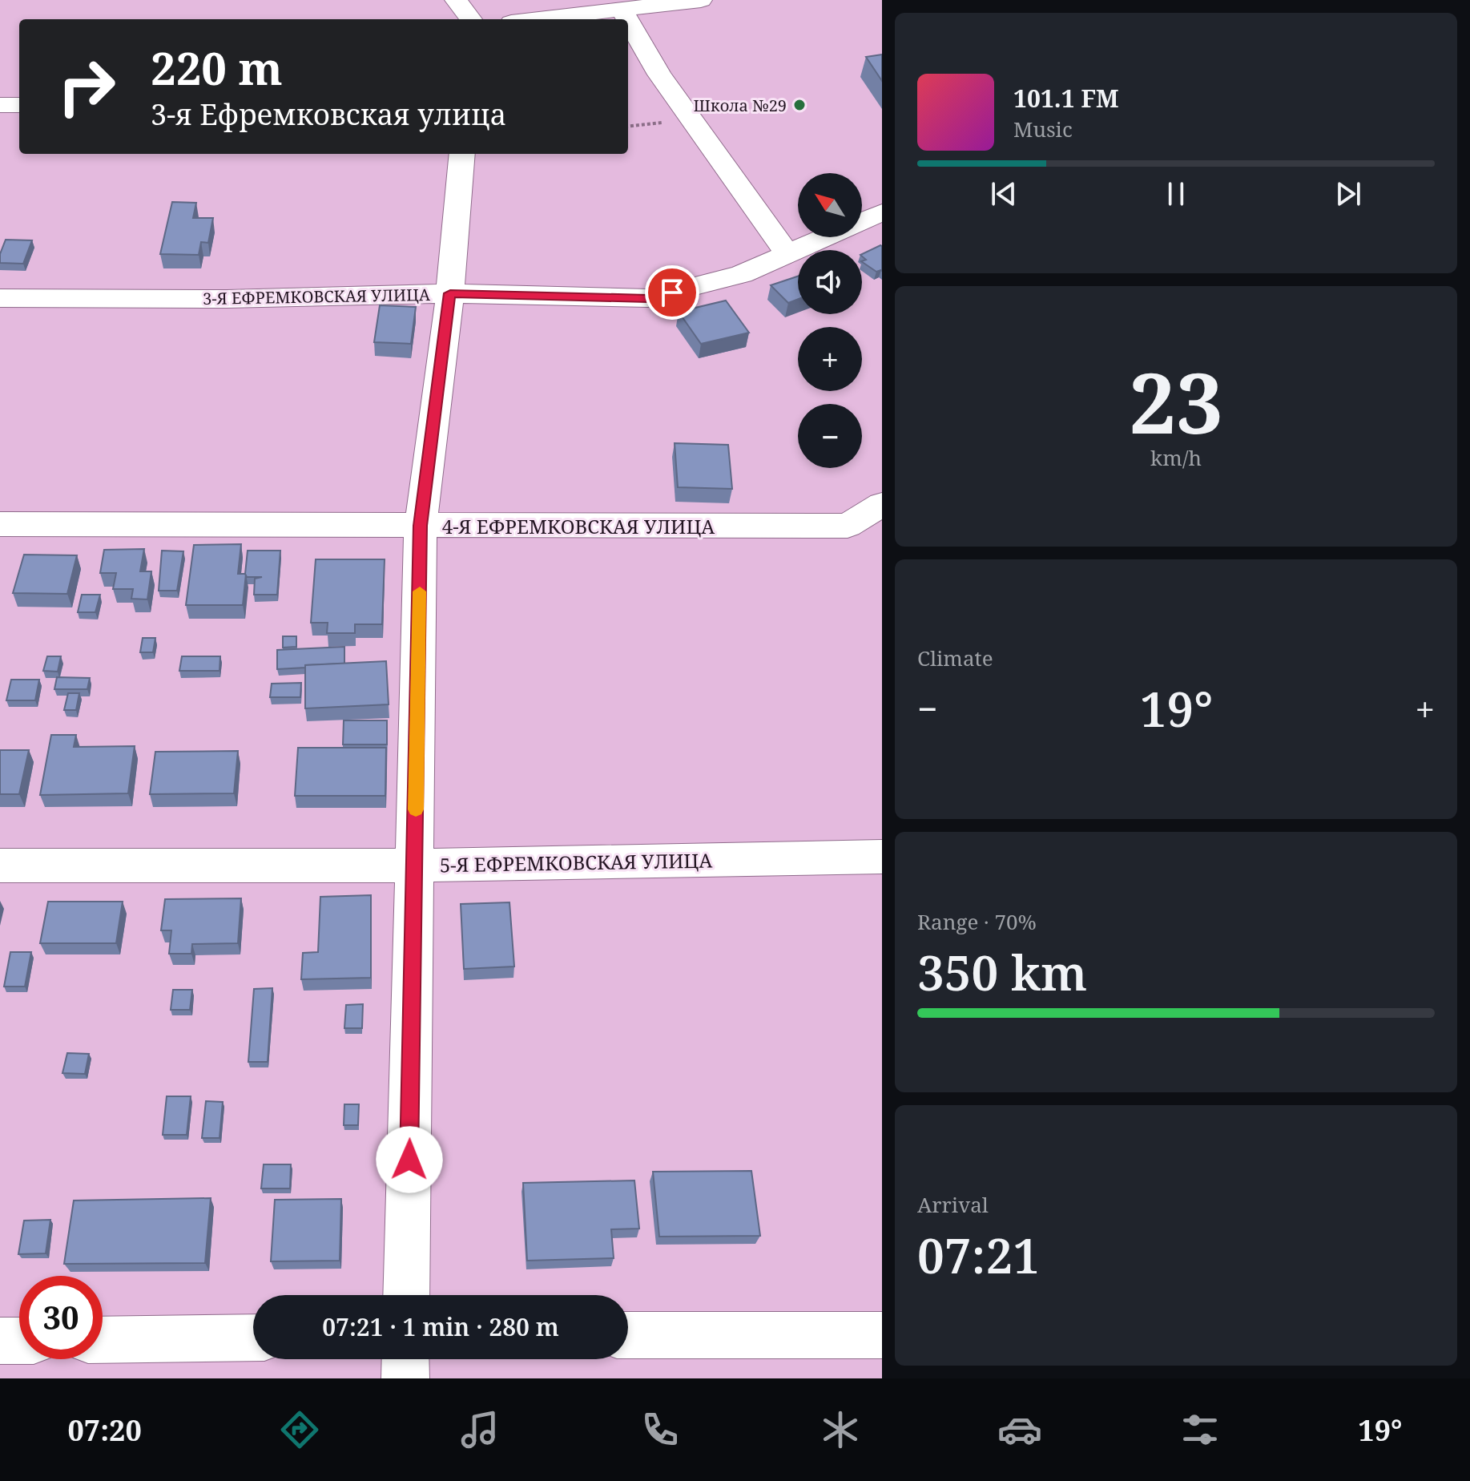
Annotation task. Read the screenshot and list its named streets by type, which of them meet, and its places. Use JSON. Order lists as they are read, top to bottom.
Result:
{
  "streets": {
    "street": ["3-Я ЕФРЕМКОВСКАЯ УЛИЦА", "4-Я ЕФРЕМКОВСКАЯ УЛИЦА", "5-Я ЕФРЕМКОВСКАЯ УЛИЦА"]
  },
  "places": ["Школа №29"],
  "north": "top left",
  "page": {
    "turn": ["220 m", "3-я Ефремковская улица"],
    "song": ["101.1 FM", "Music"],
    "map_buttons": ["+", "−"],
    "tile": [
      ["23", "km/h"],
      "Climate",
      ["Range · 70%", "350 km"],
      ["Arrival", "07:21"]
    ],
    "heat": ["−", "19°", "+"],
    "limit": "30",
    "trip": "07:21 · 1 min · 280 m",
    "tabs": ["07:20", "19°"]
  }
}
